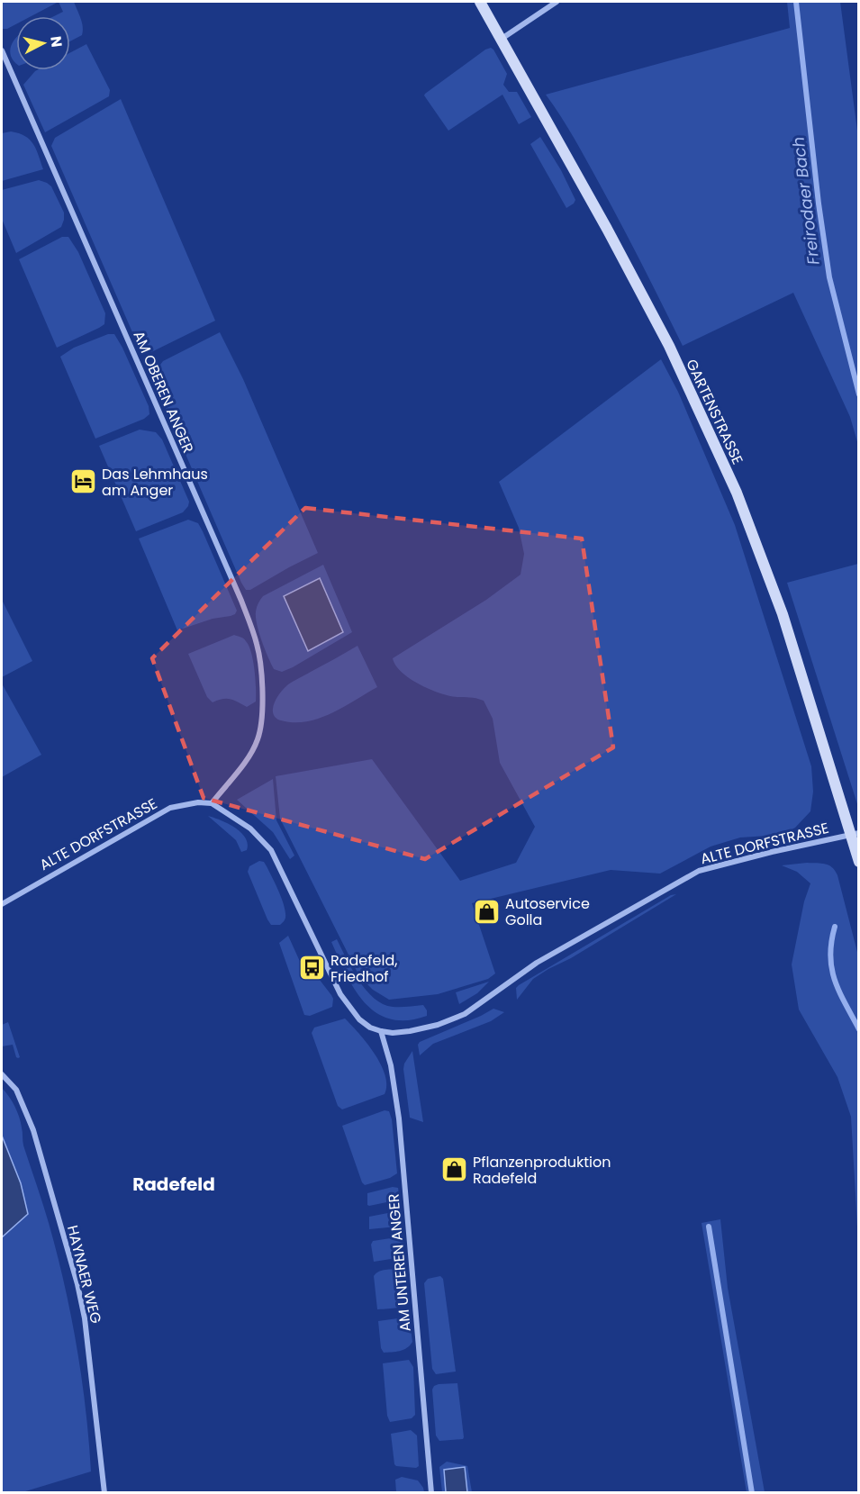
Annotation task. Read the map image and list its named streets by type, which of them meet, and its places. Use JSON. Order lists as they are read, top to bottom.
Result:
{
  "streets": {
    "main road": ["GARTENSTRASSE"],
    "street": [
      "AM OBEREN ANGER",
      "ALTE DORFSTRASSE",
      "AM UNTEREN ANGER",
      "HAYNAER WEG"
    ]
  },
  "crossings": [
    ["AM OBEREN ANGER", "ALTE DORFSTRASSE"],
    ["GARTENSTRASSE", "ALTE DORFSTRASSE"],
    ["ALTE DORFSTRASSE", "AM UNTEREN ANGER"]
  ],
  "districts": ["Radefeld"],
  "water": ["Freirodaer Bach"],
  "places": {
    "hotel": ["Das Lehmhaus am Anger"],
    "shop": ["Autoservice Golla", "Pflanzenproduktion Radefeld"],
    "bus stop": ["Radefeld, Friedhof"]
  },
  "north": "right"
}
